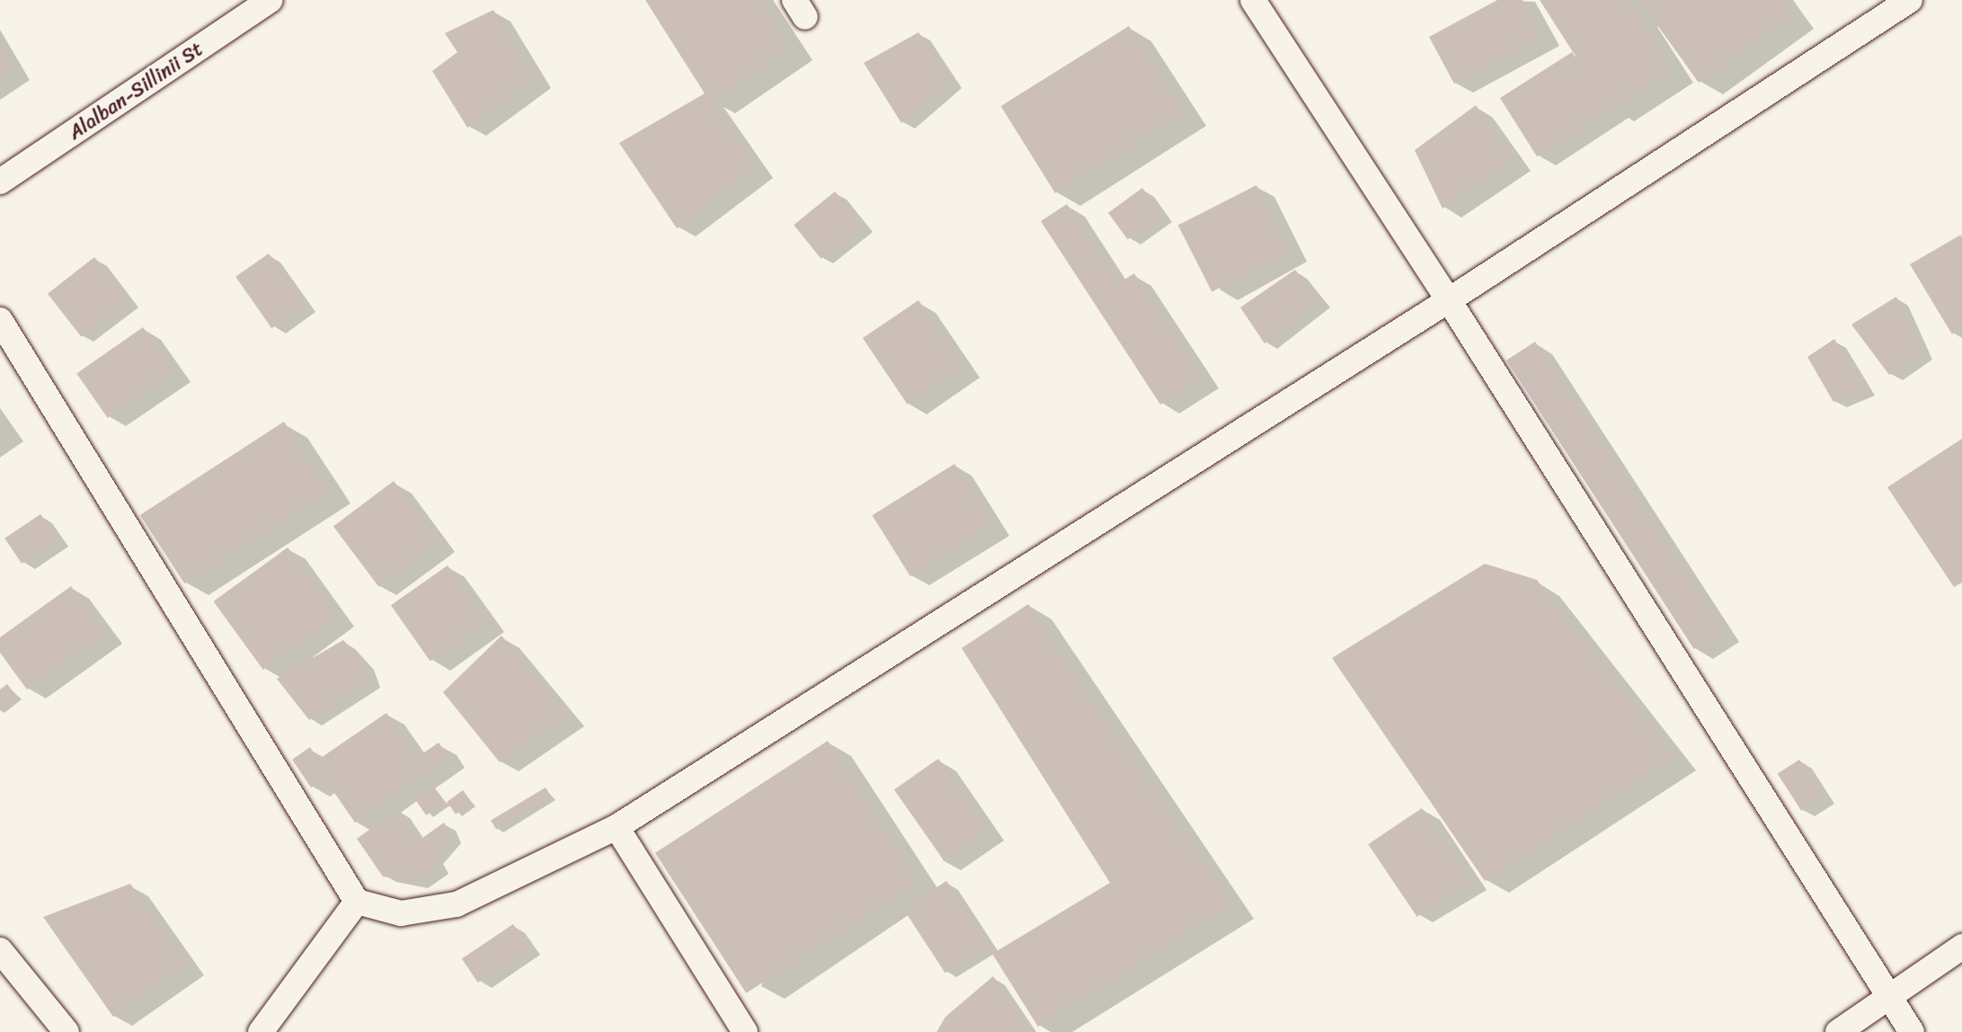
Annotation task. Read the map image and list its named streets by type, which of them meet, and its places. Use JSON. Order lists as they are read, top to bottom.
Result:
{
  "streets": {
    "street": ["Alalban-Sillinii St"]
  }
}
